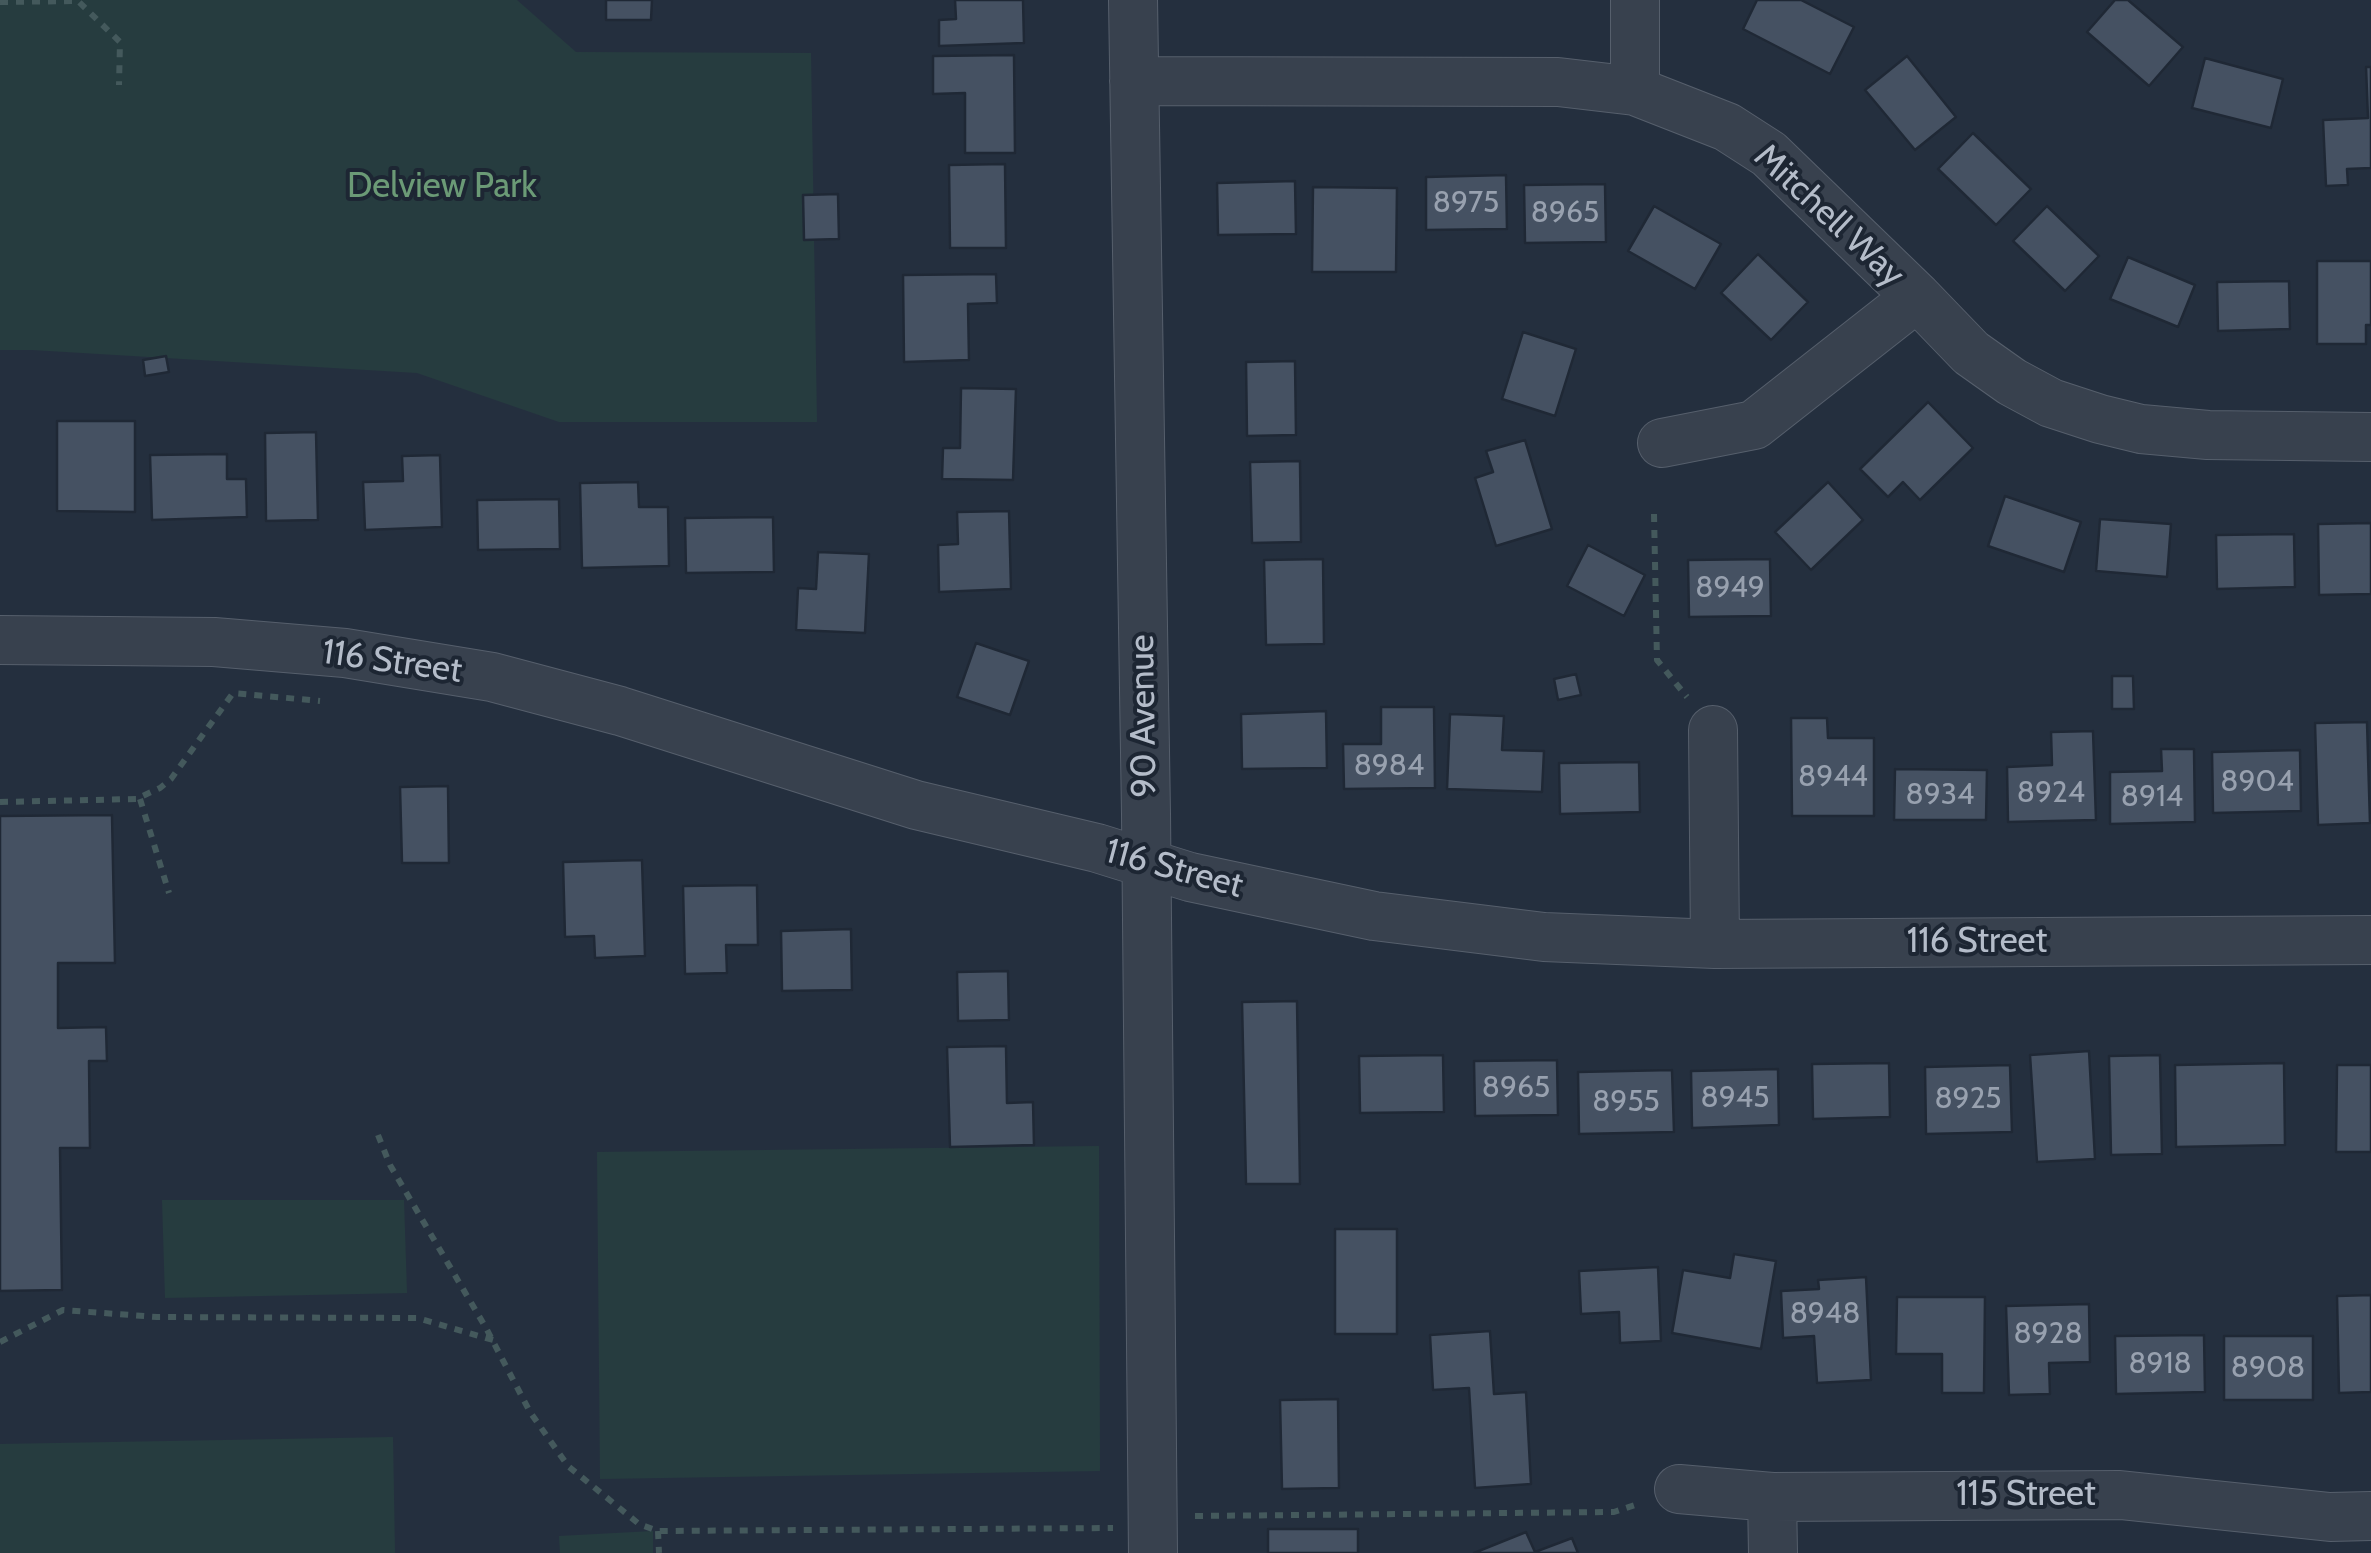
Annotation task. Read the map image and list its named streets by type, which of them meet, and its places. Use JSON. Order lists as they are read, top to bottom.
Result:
{
  "streets": {
    "street": [
      "Mitchell Way",
      "116 Street",
      "90 Avenue",
      "115 Street"
    ]
  },
  "crossings": [
    ["Mitchell Way", "90 Avenue"],
    ["116 Street", "90 Avenue"]
  ],
  "parks": ["Delview Park"],
  "house_numbers": [
    "8975",
    "8965",
    "8949",
    "8984",
    "8944",
    "8904",
    "8924",
    "8934",
    "8914",
    "8965",
    "8945",
    "8925",
    "8955",
    "8948",
    "8928",
    "8918",
    "8908"
  ]
}
